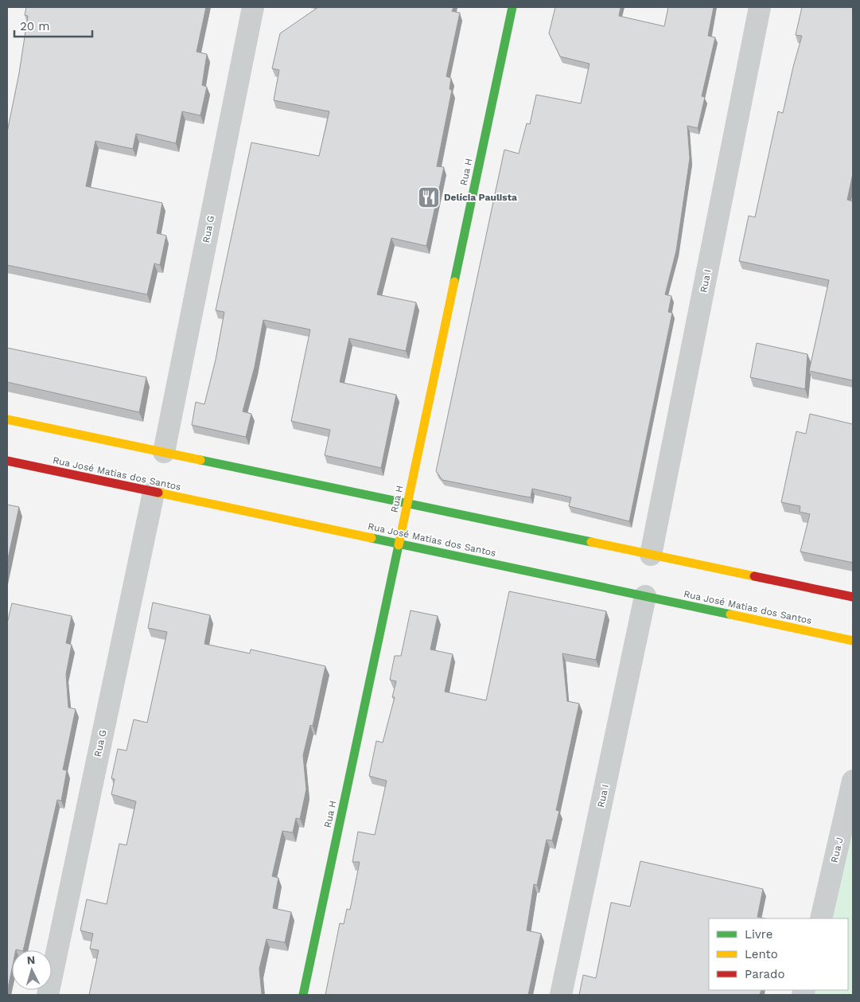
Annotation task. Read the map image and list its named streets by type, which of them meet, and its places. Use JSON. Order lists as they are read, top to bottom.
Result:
{
  "streets": {
    "main road": ["Rua H", "Rua José Matias dos Santos"],
    "street": ["Rua G", "Rua I", "Rua J"]
  },
  "crossings": [
    ["Rua H", "Rua José Matias dos Santos"],
    ["Rua G", "Rua José Matias dos Santos"],
    ["Rua I", "Rua José Matias dos Santos"]
  ],
  "places": {
    "restaurant": ["Delícia Paulista"]
  },
  "legend": ["Livre", "Lento", "Parado"],
  "scale_bar": "20 m",
  "north": "top"
}
